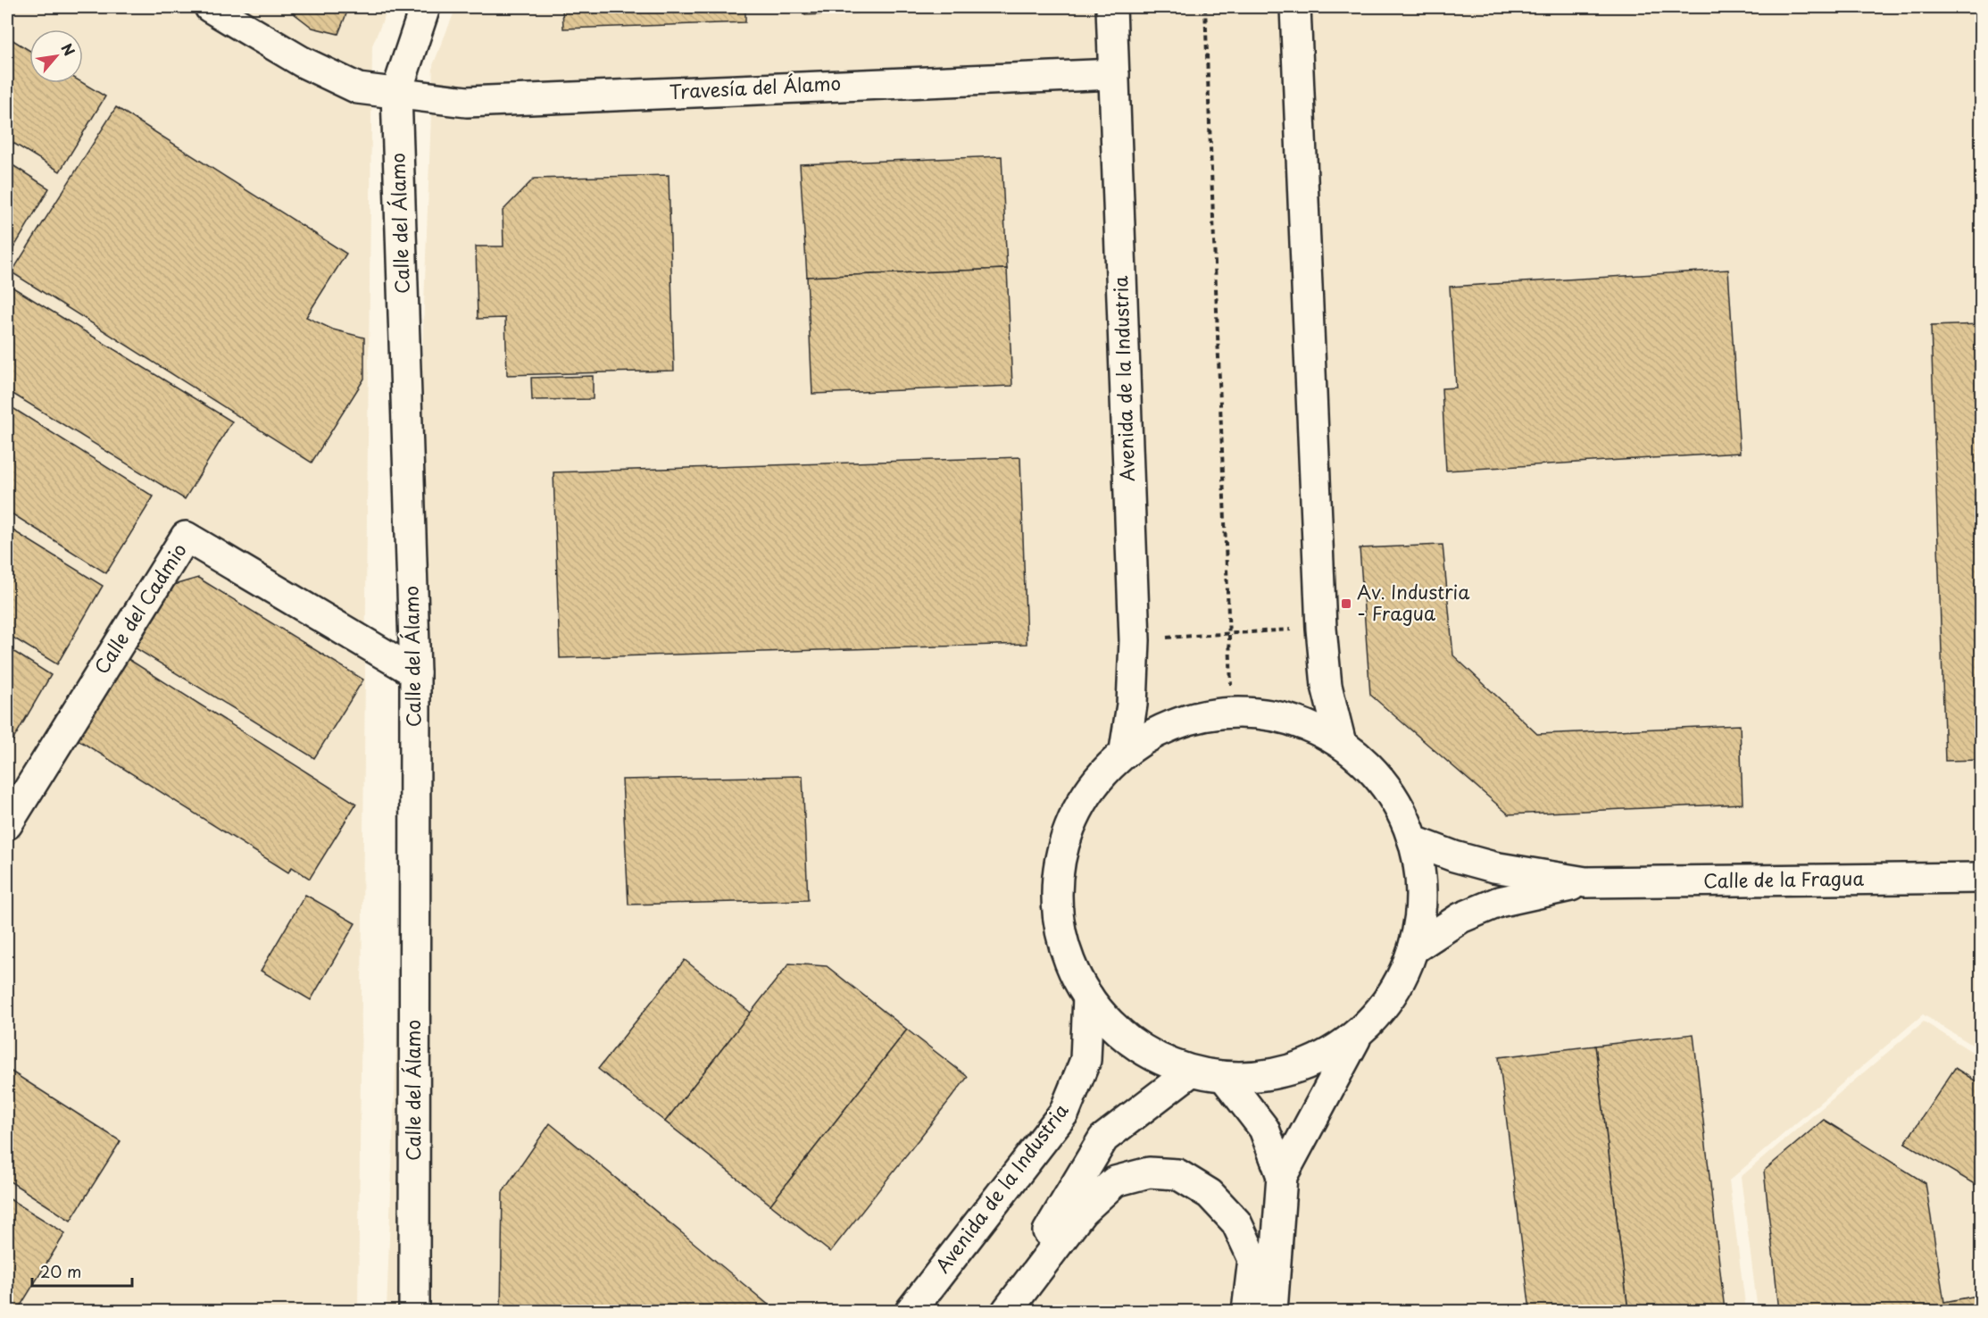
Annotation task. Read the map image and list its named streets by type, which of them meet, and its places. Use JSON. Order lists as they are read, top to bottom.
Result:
{
  "streets": {
    "street": [
      "Travesía del Álamo",
      "Calle del Álamo",
      "Avenida de la Industria",
      "Calle del Cadmio",
      "Calle de la Fragua"
    ]
  },
  "crossings": [
    ["Travesía del Álamo", "Calle del Álamo"],
    ["Travesía del Álamo", "Avenida de la Industria"],
    ["Calle del Álamo", "Calle del Cadmio"]
  ],
  "places": {
    "transit": ["Av. Industria - Fragua"]
  },
  "scale_bar": "20 m",
  "north": "top right"
}
